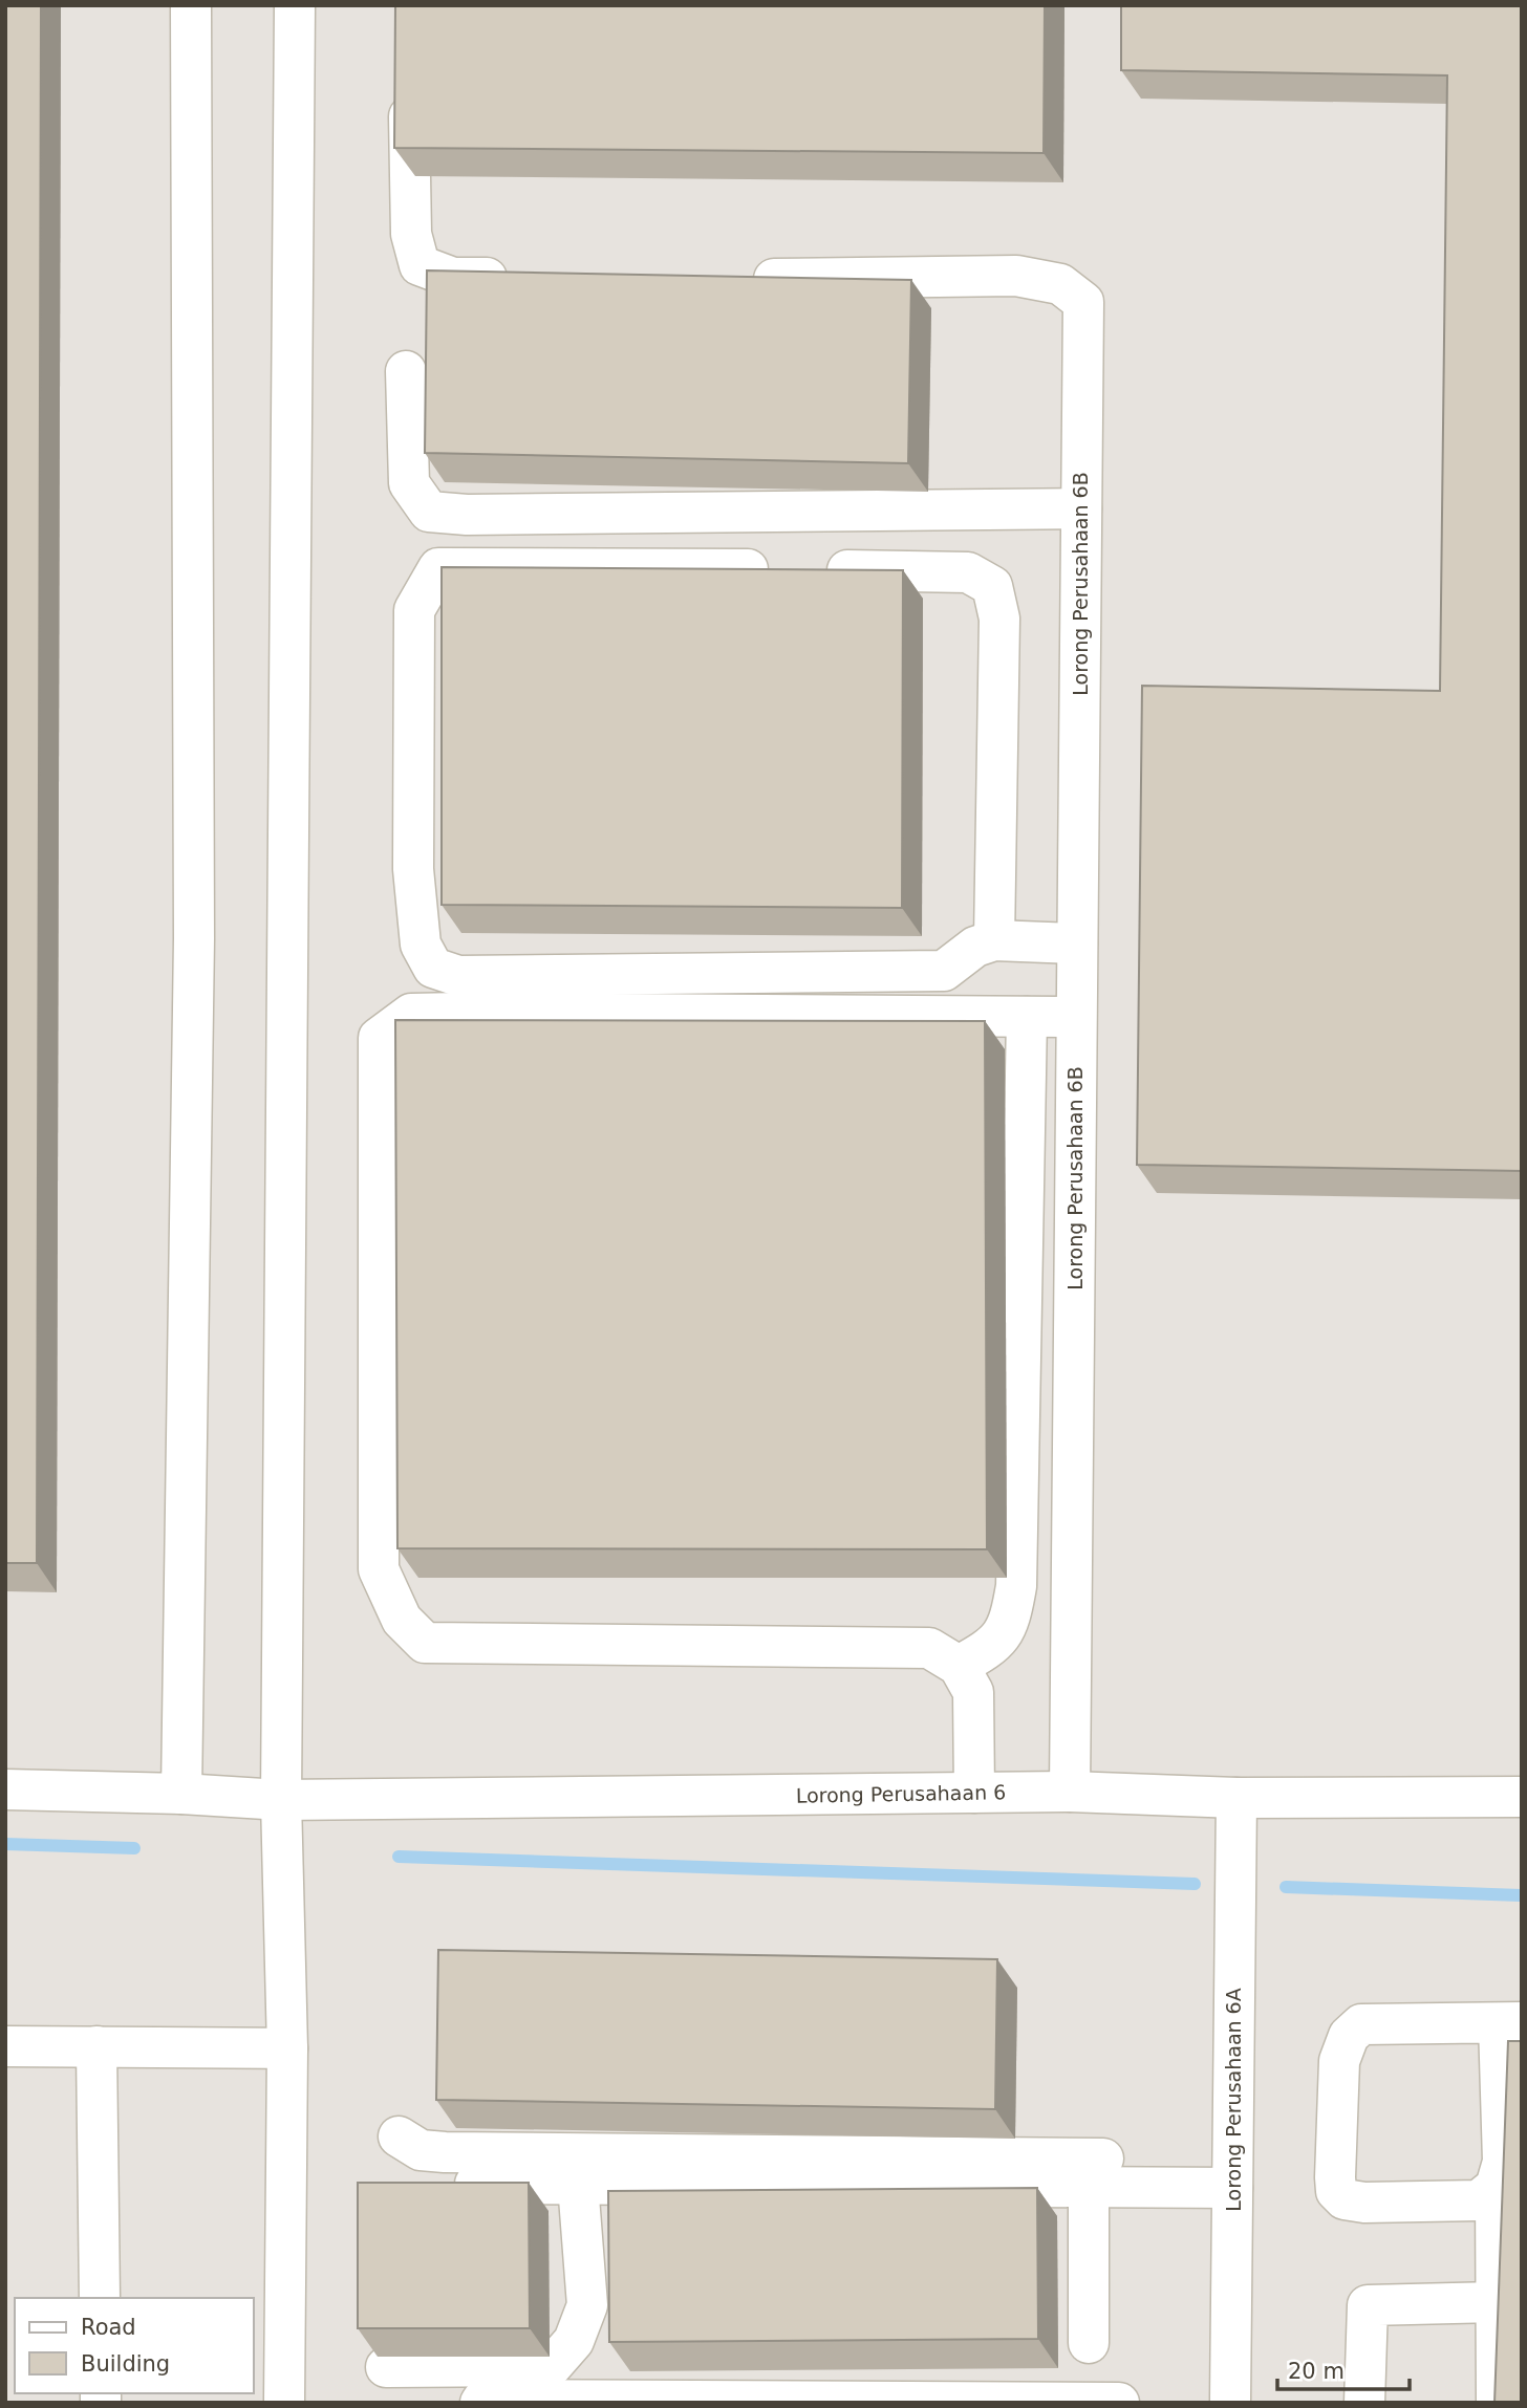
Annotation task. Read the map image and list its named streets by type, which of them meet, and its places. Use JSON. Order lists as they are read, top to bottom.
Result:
{
  "streets": {
    "street": ["Lorong Perusahaan 6B", "Lorong Perusahaan 6", "Lorong Perusahaan 6A"]
  },
  "crossings": [
    ["Lorong Perusahaan 6B", "Lorong Perusahaan 6"],
    ["Lorong Perusahaan 6", "Lorong Perusahaan 6A"]
  ],
  "legend": ["Road", "Building"],
  "scale_bar": "20 m"
}
